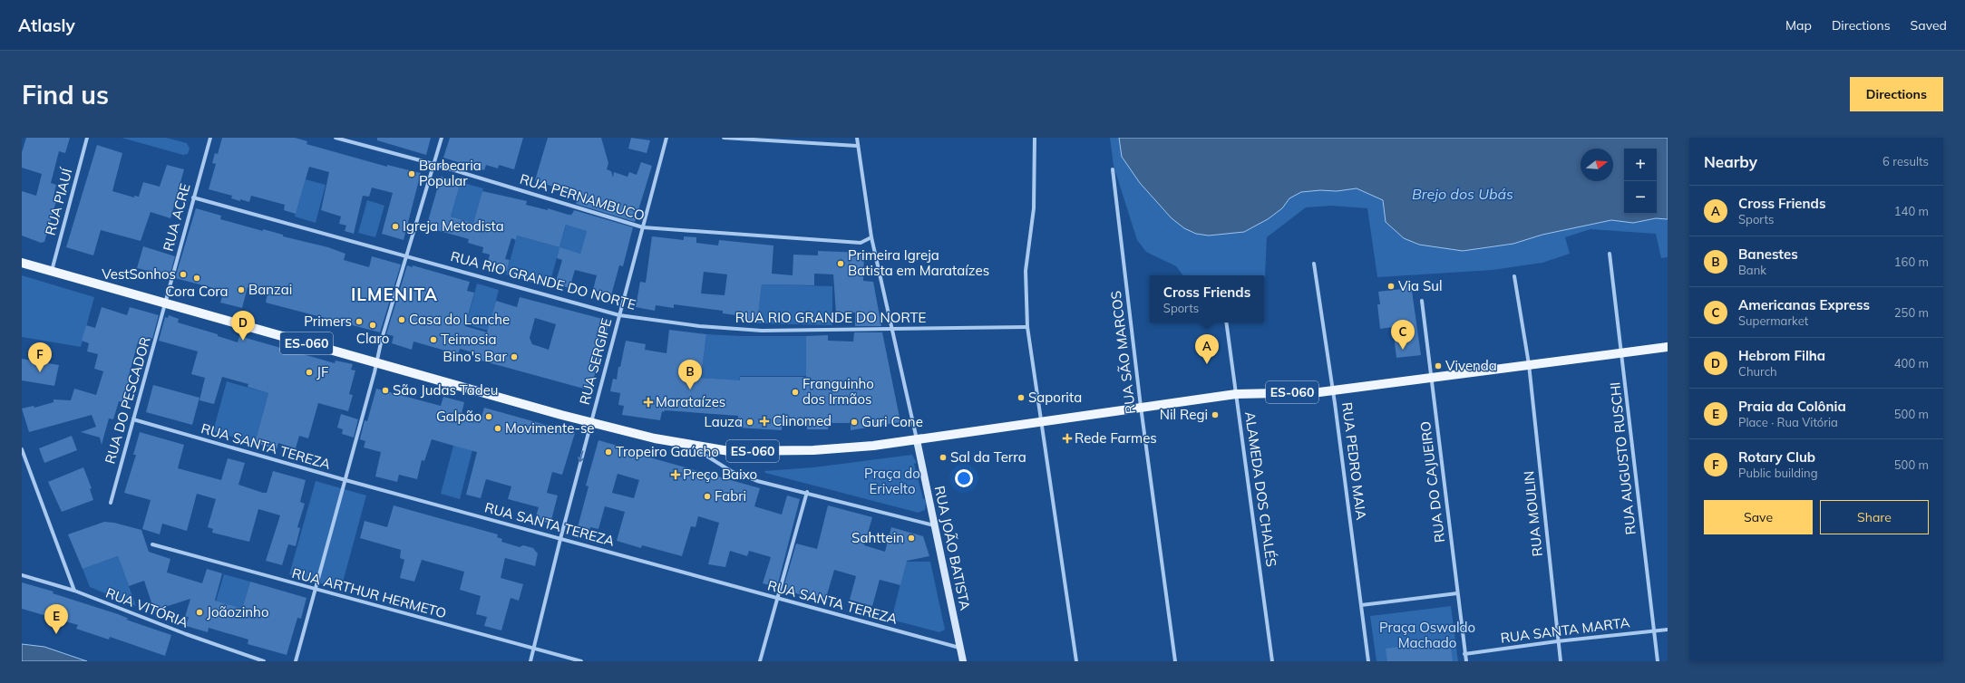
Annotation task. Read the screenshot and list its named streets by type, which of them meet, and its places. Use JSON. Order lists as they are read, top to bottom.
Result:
{
  "streets": {
    "main road": ["ES-060"],
    "street": [
      "RUA PERNAMBUCO",
      "RUA PIAUÍ",
      "RUA ACRE",
      "RUA RIO GRANDE DO NORTE",
      "RUA SÃO MARCOS",
      "RUA SERGIPE",
      "RUA DO PESCADOR",
      "RUA SANTA TEREZA",
      "RUA AUGUSTO RUSCHI",
      "RUA PEDRO MAIA",
      "RUA DO CAJUEIRO",
      "ALAMEDA DOS CHALÉS",
      "RUA MOULIN",
      "RUA JOÃO BATISTA",
      "RUA ARTHUR HERMETO",
      "RUA VITÓRIA",
      "RUA SANTA MARTA"
    ]
  },
  "crossings": [
    ["RUA PERNAMBUCO", "RUA SERGIPE"],
    ["RUA PIAUÍ", "ES-060"],
    ["RUA ACRE", "RUA RIO GRANDE DO NORTE"],
    ["RUA ACRE", "ES-060"],
    ["RUA ACRE", "RUA DO PESCADOR"],
    ["RUA RIO GRANDE DO NORTE", "RUA SERGIPE"],
    ["ES-060", "RUA SÃO MARCOS"],
    ["ES-060", "RUA SERGIPE"],
    ["ES-060", "RUA DO PESCADOR"],
    ["ES-060", "RUA AUGUSTO RUSCHI"],
    ["ES-060", "RUA PEDRO MAIA"],
    ["ES-060", "RUA DO CAJUEIRO"],
    ["ES-060", "ALAMEDA DOS CHALÉS"],
    ["ES-060", "RUA MOULIN"],
    ["ES-060", "RUA JOÃO BATISTA"],
    ["RUA SERGIPE", "RUA SANTA TEREZA"],
    ["RUA SERGIPE", "RUA ARTHUR HERMETO"],
    ["RUA DO PESCADOR", "RUA SANTA TEREZA"],
    ["RUA SANTA TEREZA", "RUA JOÃO BATISTA"],
    ["RUA AUGUSTO RUSCHI", "RUA SANTA MARTA"],
    ["RUA DO CAJUEIRO", "RUA SANTA MARTA"],
    ["RUA MOULIN", "RUA SANTA MARTA"]
  ],
  "districts": ["ILMENITA"],
  "water": ["Brejo dos Ubás"],
  "parks": ["Praça do Erivelto", "Praça Oswaldo Machado"],
  "places": {
    "other": [
      "Barbearia Popular",
      "Igreja Metodista",
      "Primeira Igreja Batista em Marataízes",
      "VestSonhos",
      "Cora Cora",
      "Via Sul",
      "Banzai",
      "Casa do Lanche",
      "Primers",
      "Claro",
      "Teimosia",
      "Bino's Bar",
      "Vivenda",
      "JF",
      "São Judas Tadeu",
      "Franguinho dos Irmãos",
      "Saporita",
      "Nil Regi",
      "Galpão",
      "Lauza",
      "Guri Cone",
      "Movimente-se",
      "Tropeiro Gaúcho",
      "Sal da Terra",
      "Fabri",
      "Sahttein",
      "Joãozinho"
    ],
    "health": [
      "Marataízes",
      "Clinomed",
      "Rede Farmes",
      "Preço Baixo"
    ]
  },
  "north": "right",
  "page": {
    "header": "Atlasly",
    "nav": ["Map", "Directions", "Saved"],
    "buttons": [
      "Directions",
      ["Save", "Share"]
    ],
    "title": "Find us",
    "heading": ["Nearby", "6 results"],
    "map_buttons": ["+", "−"],
    "list": [
      {
        "mark": "A",
        "name": "Cross Friends",
        "note": "Sports",
        "value": "140 m"
      },
      {
        "mark": "B",
        "name": "Banestes",
        "note": "Bank",
        "value": "160 m"
      },
      {
        "mark": "C",
        "name": "Americanas Express",
        "note": "Supermarket",
        "value": "250 m"
      },
      {
        "mark": "D",
        "name": "Hebrom Filha",
        "note": "Church",
        "value": "400 m"
      },
      {
        "mark": "E",
        "name": "Praia da Colônia",
        "note": "Place · Rua Vitória",
        "value": "500 m"
      },
      {
        "mark": "F",
        "name": "Rotary Club",
        "note": "Public building",
        "value": "500 m"
      }
    ],
    "popup": ["Cross Friends", "Sports"],
    "pins": [
      "D",
      "C",
      "A",
      "F",
      "B",
      "E"
    ]
  }
}
